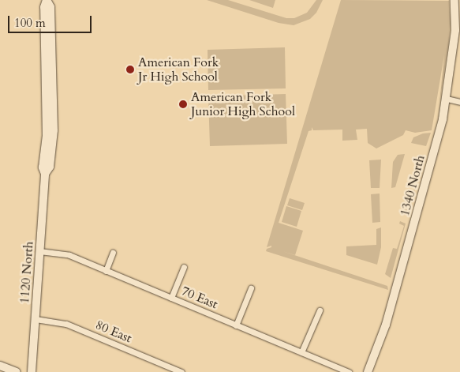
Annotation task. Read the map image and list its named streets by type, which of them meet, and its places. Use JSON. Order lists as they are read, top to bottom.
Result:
{
  "streets": {
    "street": [
      "1340 North",
      "1120 North",
      "70 East",
      "80 East"
    ]
  },
  "crossings": [
    ["1120 North", "70 East"],
    ["1120 North", "80 East"]
  ],
  "places": ["American Fork Jr High School", "American Fork Junior High School"],
  "scale_bar": "100 m"
}
